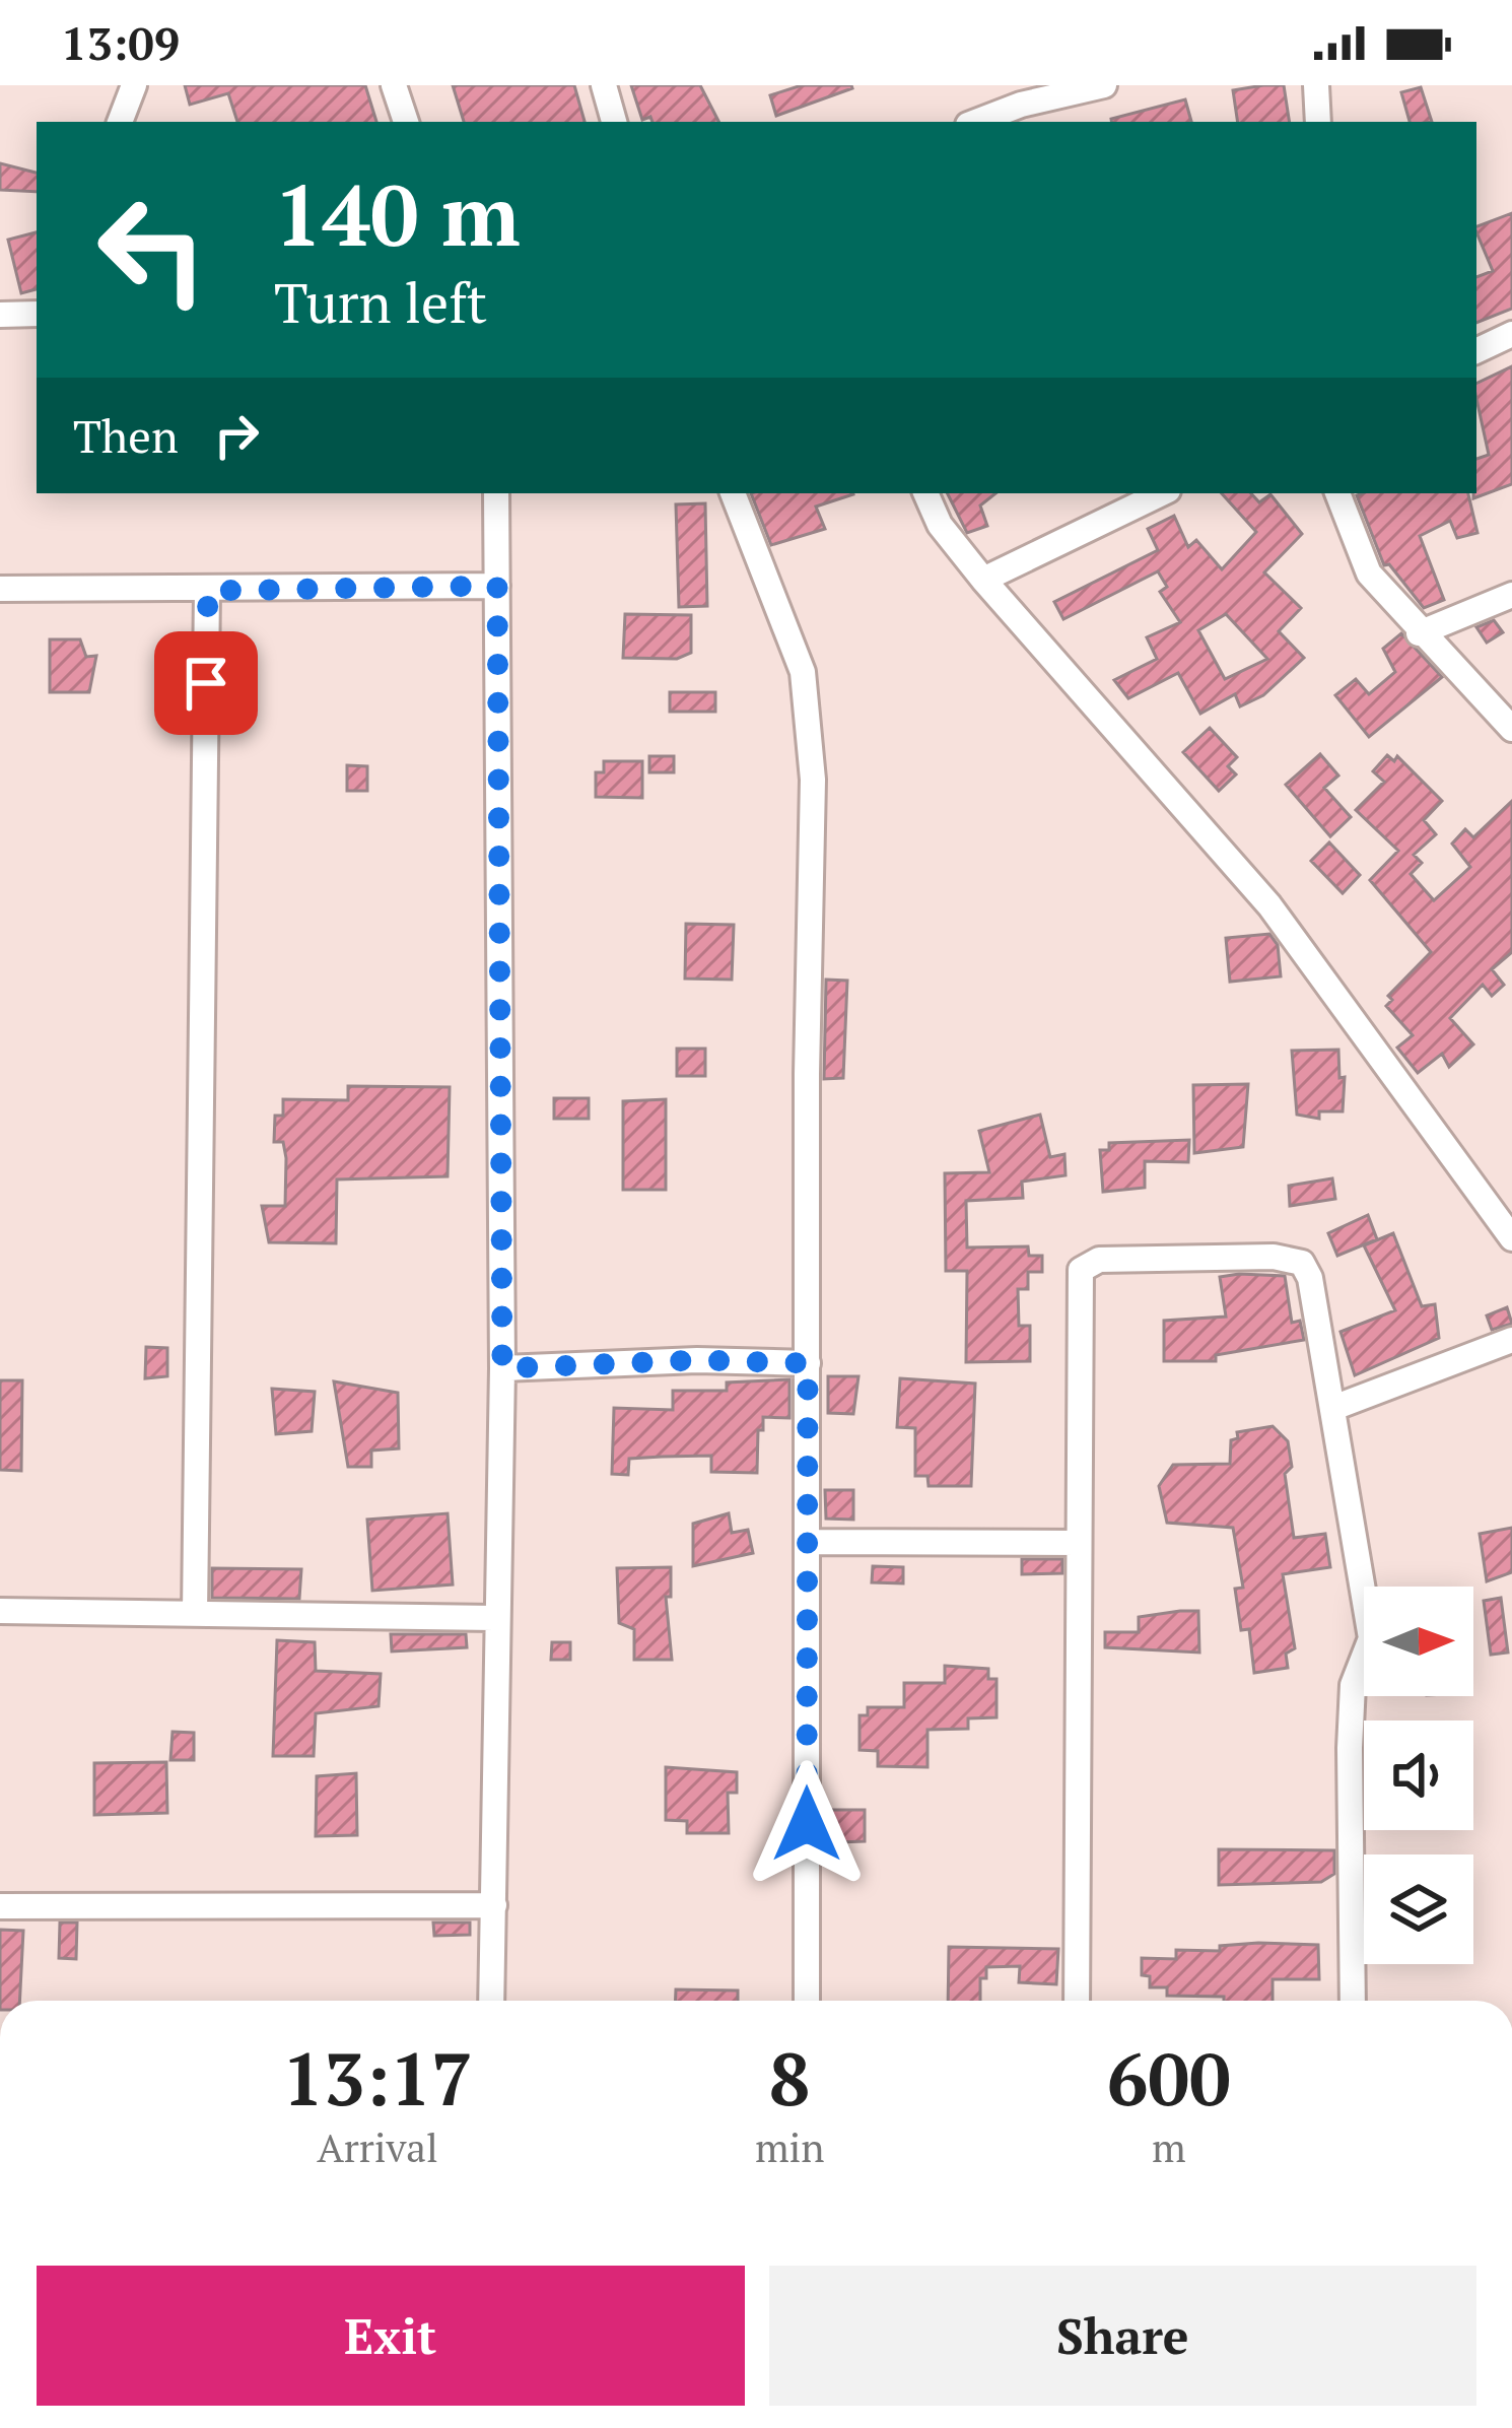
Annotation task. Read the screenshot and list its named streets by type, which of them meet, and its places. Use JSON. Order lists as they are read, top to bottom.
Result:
{
  "north": "right",
  "page": {
    "status": "13:09",
    "turn": ["140 m", "Turn left"],
    "then": "Then",
    "eta": [
      "13:17",
      "Arrival",
      "8",
      "min",
      "600",
      "m"
    ],
    "buttons": ["Exit", "Share"]
  }
}
